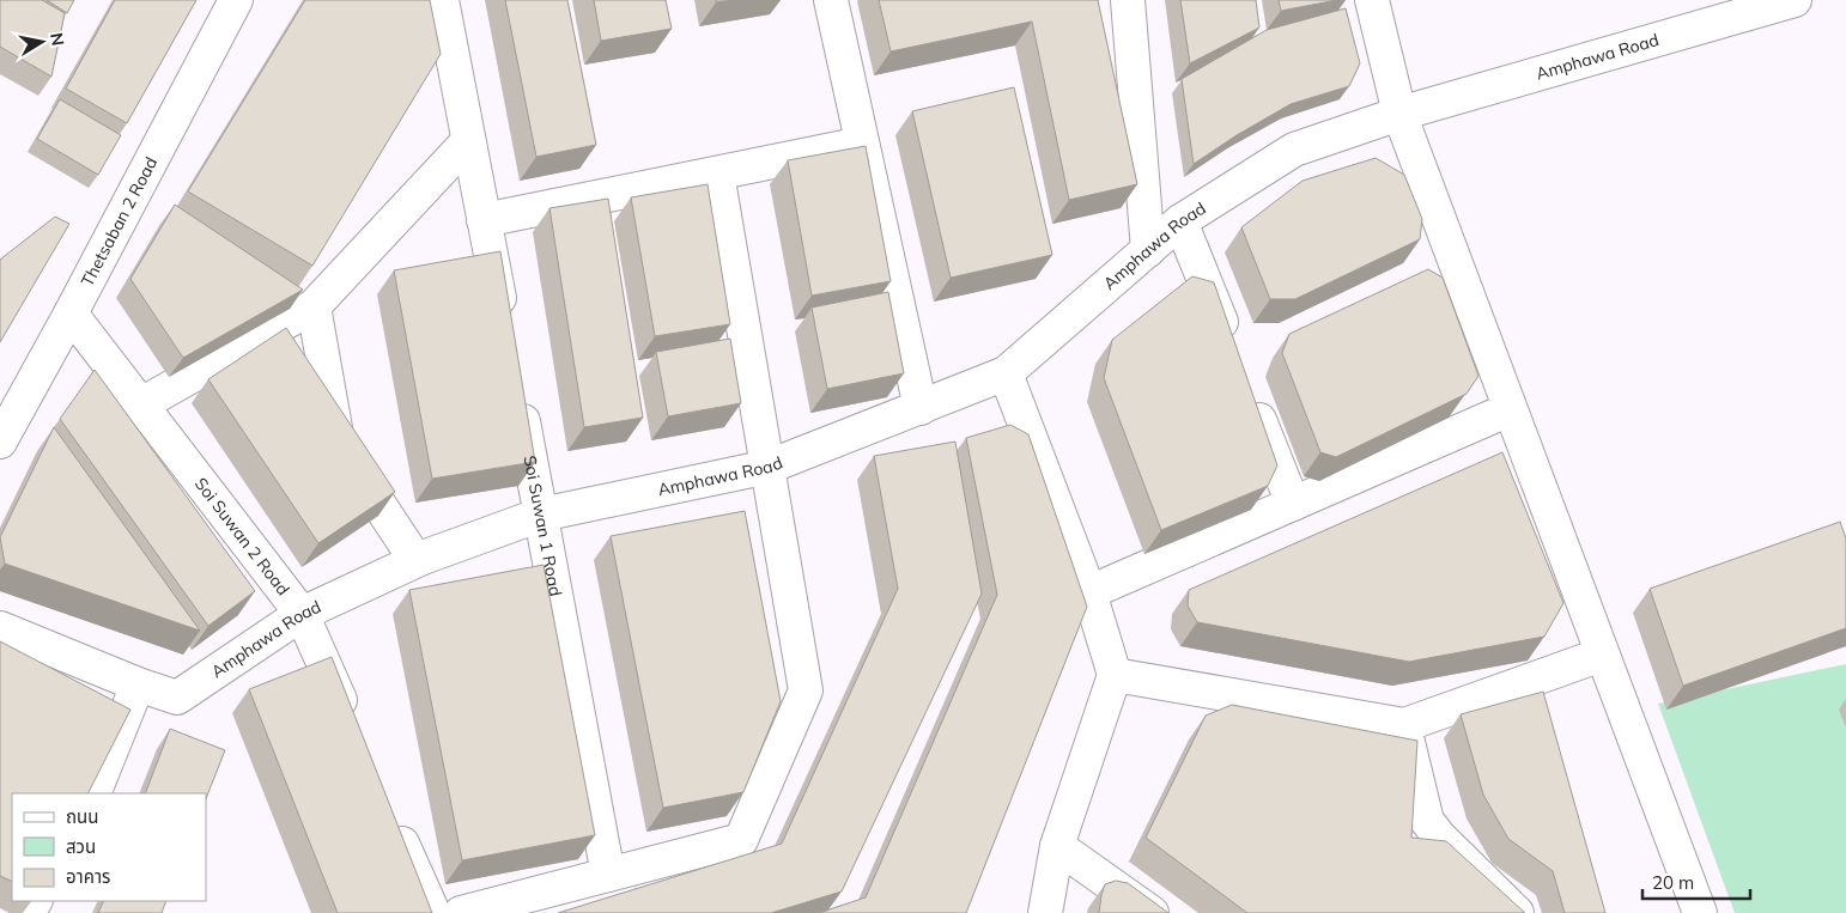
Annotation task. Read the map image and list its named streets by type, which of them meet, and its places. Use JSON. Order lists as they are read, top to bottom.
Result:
{
  "streets": {
    "street": [
      "Amphawa Road",
      "Thetsaban 2 Road",
      "Soi Suwan 1 Road",
      "Soi Suwan 2 Road"
    ]
  },
  "crossings": [
    ["Amphawa Road", "Soi Suwan 1 Road"],
    ["Amphawa Road", "Soi Suwan 2 Road"],
    ["Thetsaban 2 Road", "Soi Suwan 2 Road"]
  ],
  "legend": ["ถนน", "สวน", "อาคาร"],
  "scale_bar": "20 m",
  "north": "right"
}
